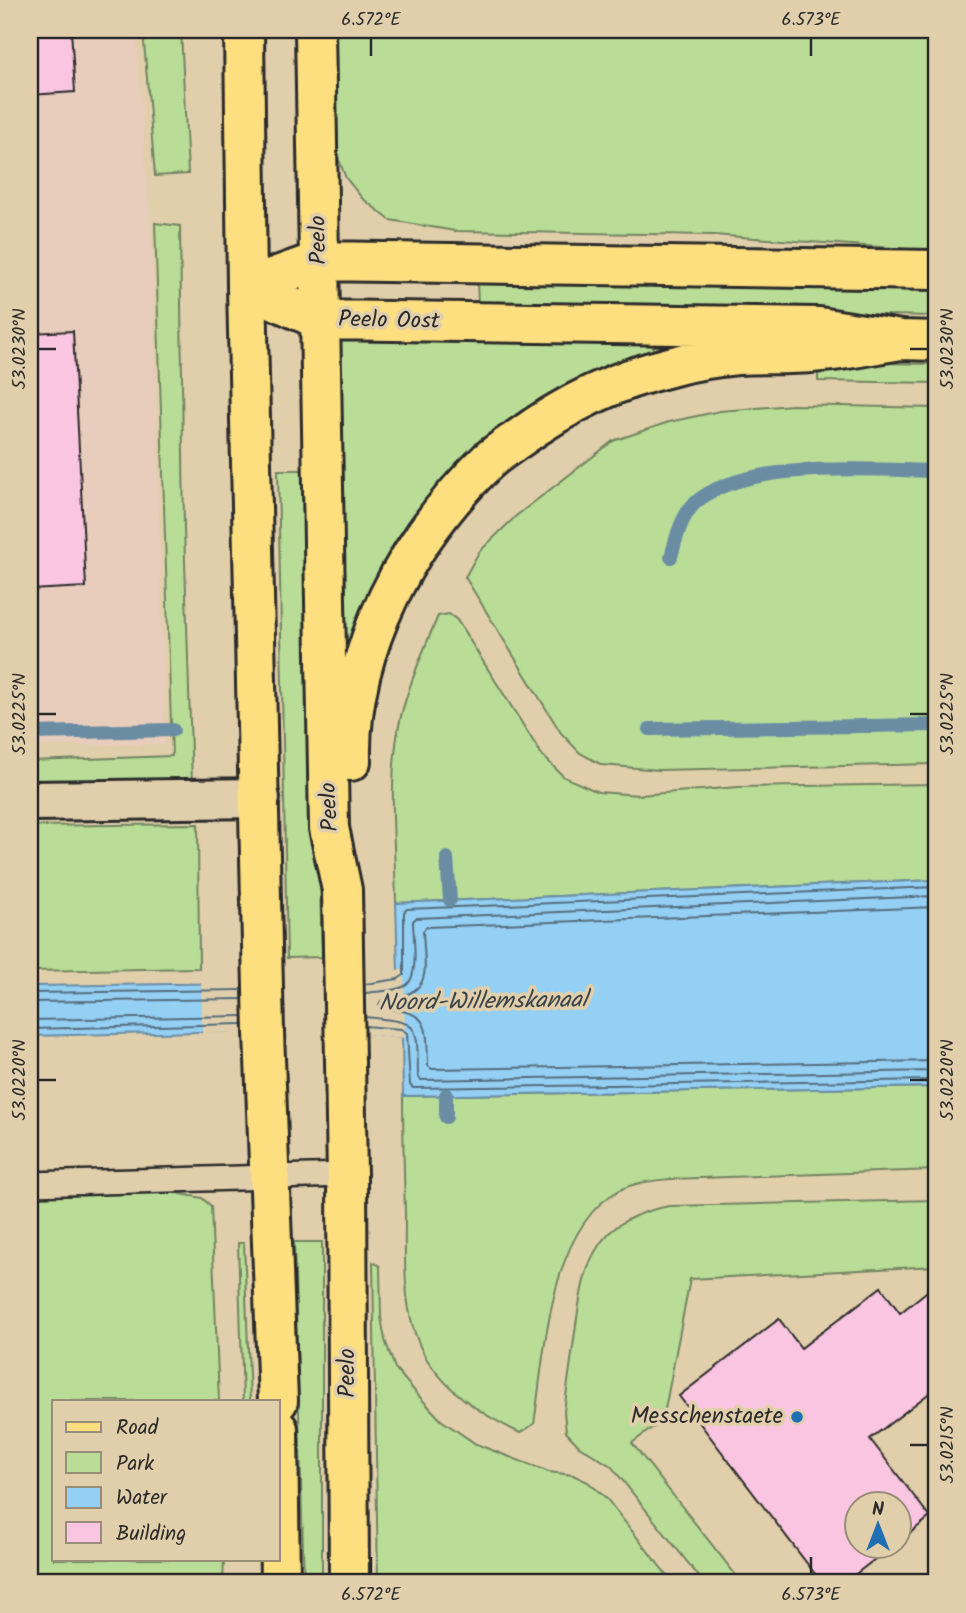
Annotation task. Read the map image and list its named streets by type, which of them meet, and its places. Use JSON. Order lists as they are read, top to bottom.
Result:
{
  "streets": {
    "main road": ["Peelo", "Peelo Oost"]
  },
  "crossings": [
    ["Peelo", "Peelo Oost"]
  ],
  "water": ["Noord-Willemskanaal"],
  "places": ["Messchenstaete"],
  "legend": [
    "Road",
    "Park",
    "Water",
    "Building"
  ],
  "north": "top",
  "coordinates": [
    "6.572°E",
    "6.573°E",
    "53.0230°N",
    "53.0225°N",
    "53.0220°N",
    "53.0215°N"
  ]
}
